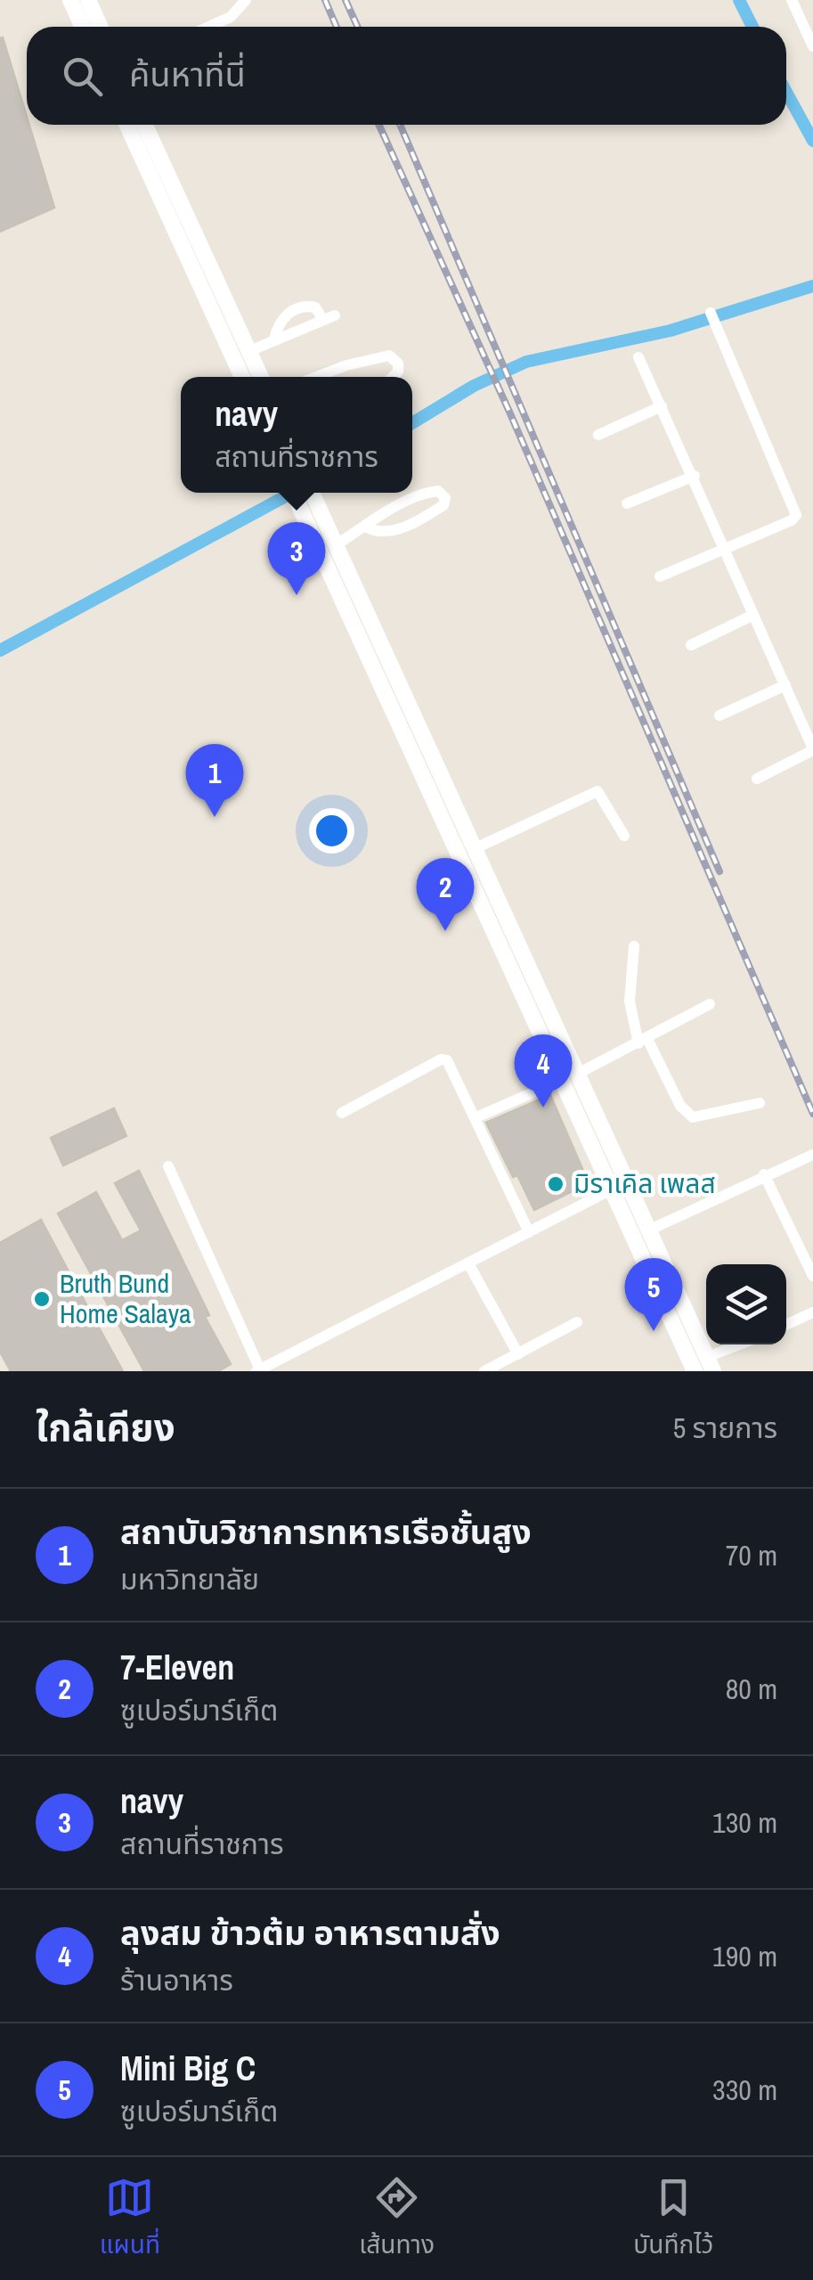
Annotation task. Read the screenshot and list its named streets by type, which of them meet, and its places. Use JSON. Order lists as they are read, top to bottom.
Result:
{
  "places": ["มิราเคิล เพลส", "Bruth Bund Home Salaya"],
  "page": {
    "search": "ค้นหาที่นี่",
    "popup": ["navy", "สถานที่ราชการ"],
    "pins": [
      "3",
      "1",
      "2",
      "4",
      "5"
    ],
    "heading": ["ใกล้เคียง", "5 รายการ"],
    "list": [
      {
        "mark": "1",
        "name": "สถาบันวิชาการทหารเรือชั้นสูง",
        "note": "มหาวิทยาลัย",
        "value": "70 m"
      },
      {
        "mark": "2",
        "name": "7-Eleven",
        "note": "ซูเปอร์มาร์เก็ต",
        "value": "80 m"
      },
      {
        "mark": "3",
        "name": "navy",
        "note": "สถานที่ราชการ",
        "value": "130 m"
      },
      {
        "mark": "4",
        "name": "ลุงสม ข้าวต้ม อาหารตามสั่ง",
        "note": "ร้านอาหาร",
        "value": "190 m"
      },
      {
        "mark": "5",
        "name": "Mini Big C",
        "note": "ซูเปอร์มาร์เก็ต",
        "value": "330 m"
      }
    ],
    "nav": ["แผนที่", "เส้นทาง", "บันทึกไว้"]
  }
}
